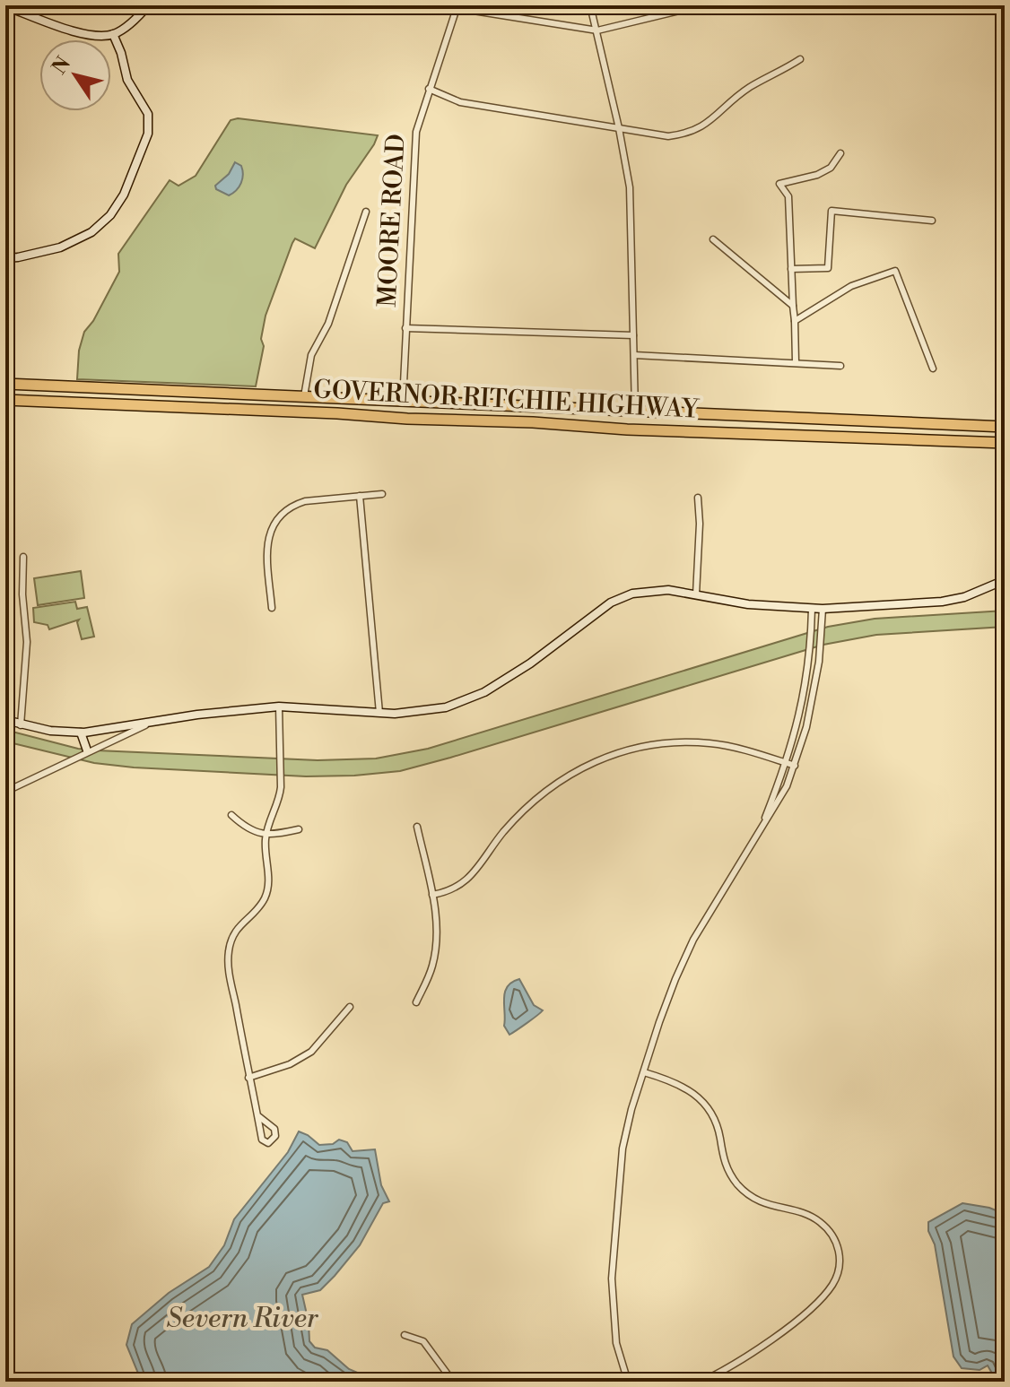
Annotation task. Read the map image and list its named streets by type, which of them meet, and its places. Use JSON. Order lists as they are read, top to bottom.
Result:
{
  "streets": {
    "highway": ["GOVERNOR RITCHIE HIGHWAY"],
    "street": ["MOORE ROAD"]
  },
  "crossings": [
    ["MOORE ROAD", "GOVERNOR RITCHIE HIGHWAY"]
  ],
  "water": ["Severn River"],
  "north": "top left"
}
